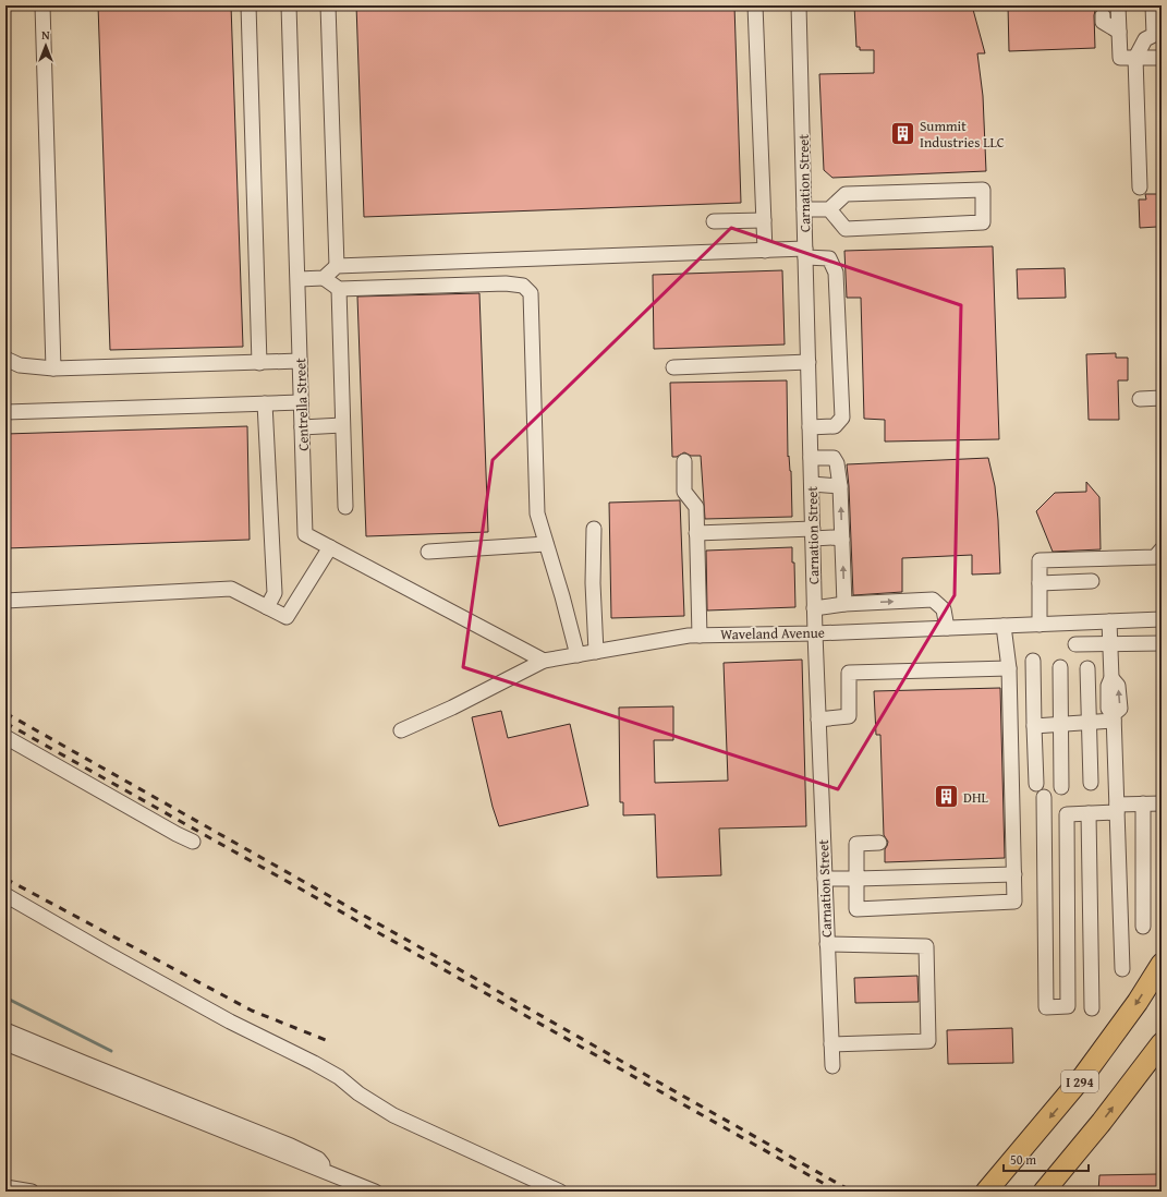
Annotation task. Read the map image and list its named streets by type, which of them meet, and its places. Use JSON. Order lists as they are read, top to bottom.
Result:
{
  "streets": {
    "highway": ["I 294"],
    "street": ["Carnation Street", "Centrella Street", "Waveland Avenue"]
  },
  "crossings": [
    ["Carnation Street", "Waveland Avenue"],
    ["Centrella Street", "Waveland Avenue"]
  ],
  "places": {
    "building": ["Summit Industries LLC", "DHL"]
  },
  "scale_bar": "50 m",
  "north": "top"
}
